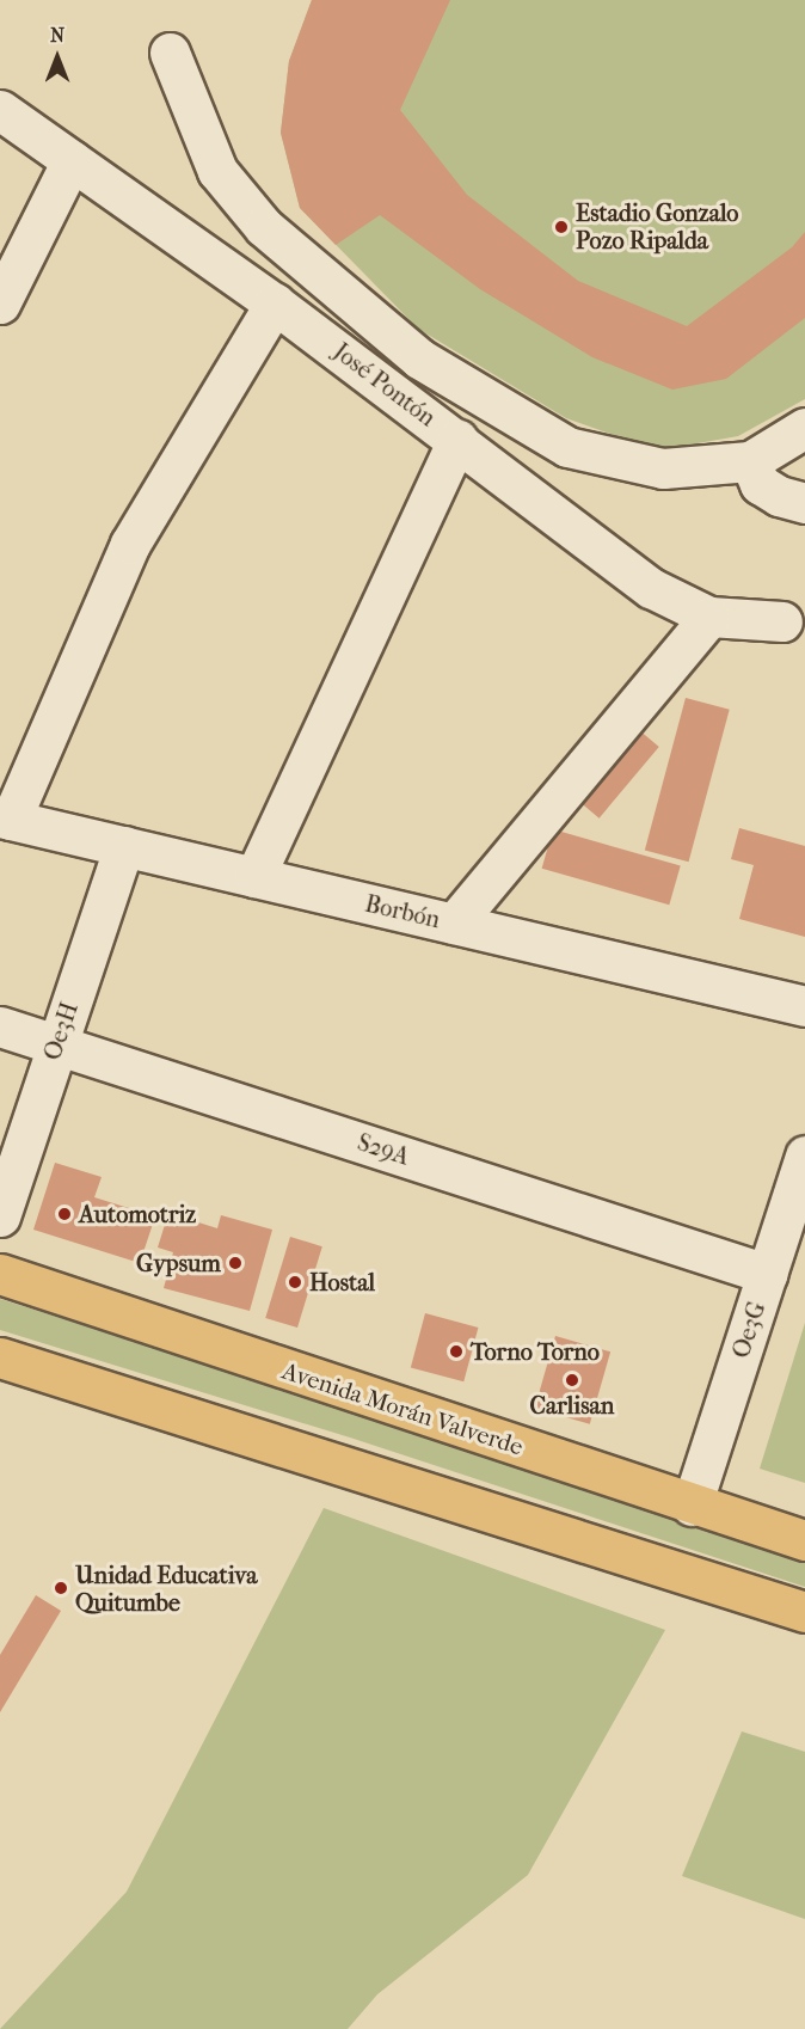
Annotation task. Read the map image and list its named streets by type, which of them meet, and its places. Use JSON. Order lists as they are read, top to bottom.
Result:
{
  "streets": {
    "main road": ["Avenida Morán Valverde"],
    "street": [
      "José Pontón",
      "Borbón",
      "Oe3H",
      "S29A",
      "Oe3G"
    ]
  },
  "crossings": [
    ["Borbón", "Oe3H"],
    ["Oe3H", "S29A"],
    ["S29A", "Oe3G"],
    ["Oe3G", "Avenida Morán Valverde"]
  ],
  "places": [
    "Estadio Gonzalo Pozo Ripalda",
    "Automotriz",
    "Gypsum",
    "Hostal",
    "Torno Torno",
    "Carlisan",
    "Unidad Educativa Quitumbe"
  ],
  "north": "top"
}
